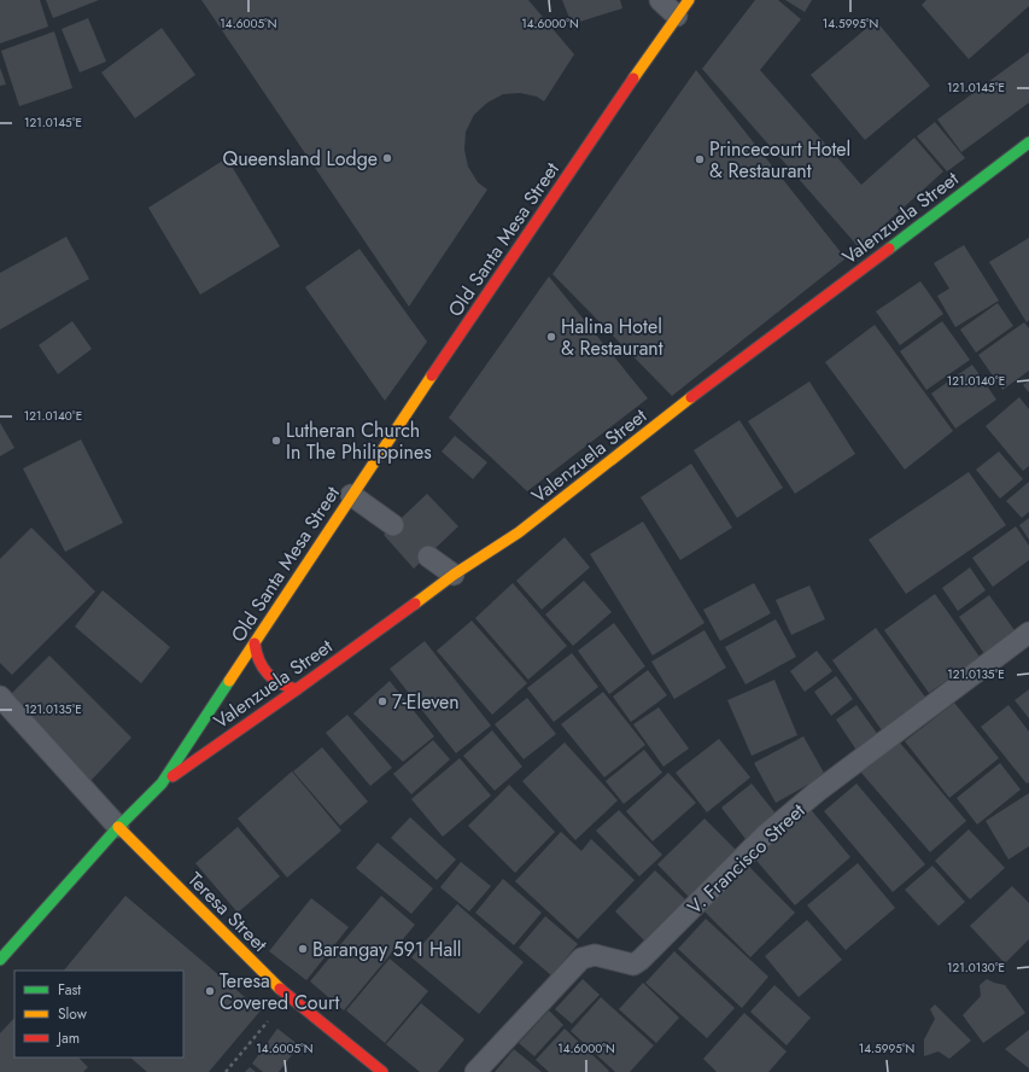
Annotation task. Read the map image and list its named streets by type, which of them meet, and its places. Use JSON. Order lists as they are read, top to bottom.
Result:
{
  "streets": {
    "main road": ["Valenzuela Street", "Old Santa Mesa Street", "Teresa Street"],
    "lane": ["V. Francisco Street"]
  },
  "crossings": [
    ["Valenzuela Street", "Old Santa Mesa Street"],
    ["Old Santa Mesa Street", "Teresa Street"]
  ],
  "places": [
    "Queensland Lodge",
    "Princecourt Hotel & Restaurant",
    "Halina Hotel & Restaurant",
    "Lutheran Church In The Philippines",
    "7-Eleven",
    "Barangay 591 Hall",
    "Teresa Covered Court"
  ],
  "legend": ["Fast", "Slow", "Jam"],
  "coordinates": [
    "14.6005°N",
    "14.6000°N",
    "14.5995°N",
    "121.0145°E",
    "121.0140°E",
    "121.0135°E",
    "121.0130°E"
  ]
}
